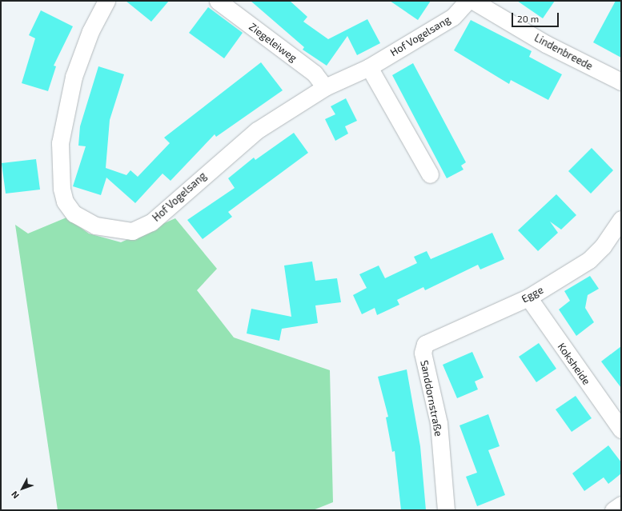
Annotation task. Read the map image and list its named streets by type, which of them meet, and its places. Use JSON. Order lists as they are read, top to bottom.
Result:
{
  "streets": {
    "street": [
      "Hof Vogelsang",
      "Ziegeleiweg",
      "Lindenbreede",
      "Egge",
      "Koksheide",
      "Sanddornstraße"
    ]
  },
  "crossings": [
    ["Hof Vogelsang", "Ziegeleiweg"],
    ["Egge", "Koksheide"],
    ["Egge", "Sanddornstraße"]
  ],
  "scale_bar": "20 m",
  "north": "bottom left"
}
